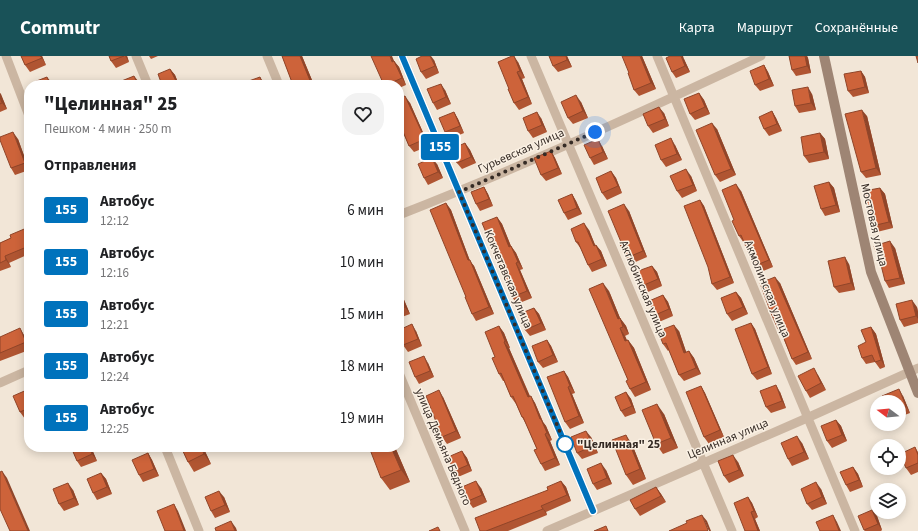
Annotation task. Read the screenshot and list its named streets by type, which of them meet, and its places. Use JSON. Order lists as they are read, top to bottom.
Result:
{
  "streets": {
    "street": [
      "Гурьевская улица",
      "Мостовая улица",
      "Кокчетавская улица",
      "Актюбинская улица",
      "Акмолинская улица",
      "Целинная улица",
      "улица Демьяна Бедного"
    ]
  },
  "crossings": [
    ["Гурьевская улица", "Кокчетавская улица"],
    ["Гурьевская улица", "Актюбинская улица"],
    ["Гурьевская улица", "Акмолинская улица"],
    ["Мостовая улица", "Целинная улица"],
    ["Кокчетавская улица", "Целинная улица"],
    ["Актюбинская улица", "Целинная улица"],
    ["Акмолинская улица", "Целинная улица"]
  ],
  "places": ["\"Целинная\" 25"],
  "lines": ["bus line 155"],
  "north": "left",
  "page": {
    "header": "Commutr",
    "nav": ["Карта", "Маршрут", "Сохранённые"],
    "on_map": "155",
    "heading": [
      ["\"Целинная\" 25", "Пешком · 4 мин · 250 m"],
      "Отправления"
    ],
    "list": [
      {
        "mark": "155",
        "name": "Автобус",
        "note": "12:12",
        "value": "6 мин"
      },
      {
        "mark": "155",
        "name": "Автобус",
        "note": "12:16",
        "value": "10 мин"
      },
      {
        "mark": "155",
        "name": "Автобус",
        "note": "12:21",
        "value": "15 мин"
      },
      {
        "mark": "155",
        "name": "Автобус",
        "note": "12:24",
        "value": "18 мин"
      },
      {
        "mark": "155",
        "name": "Автобус",
        "note": "12:25",
        "value": "19 мин"
      }
    ]
  }
}
